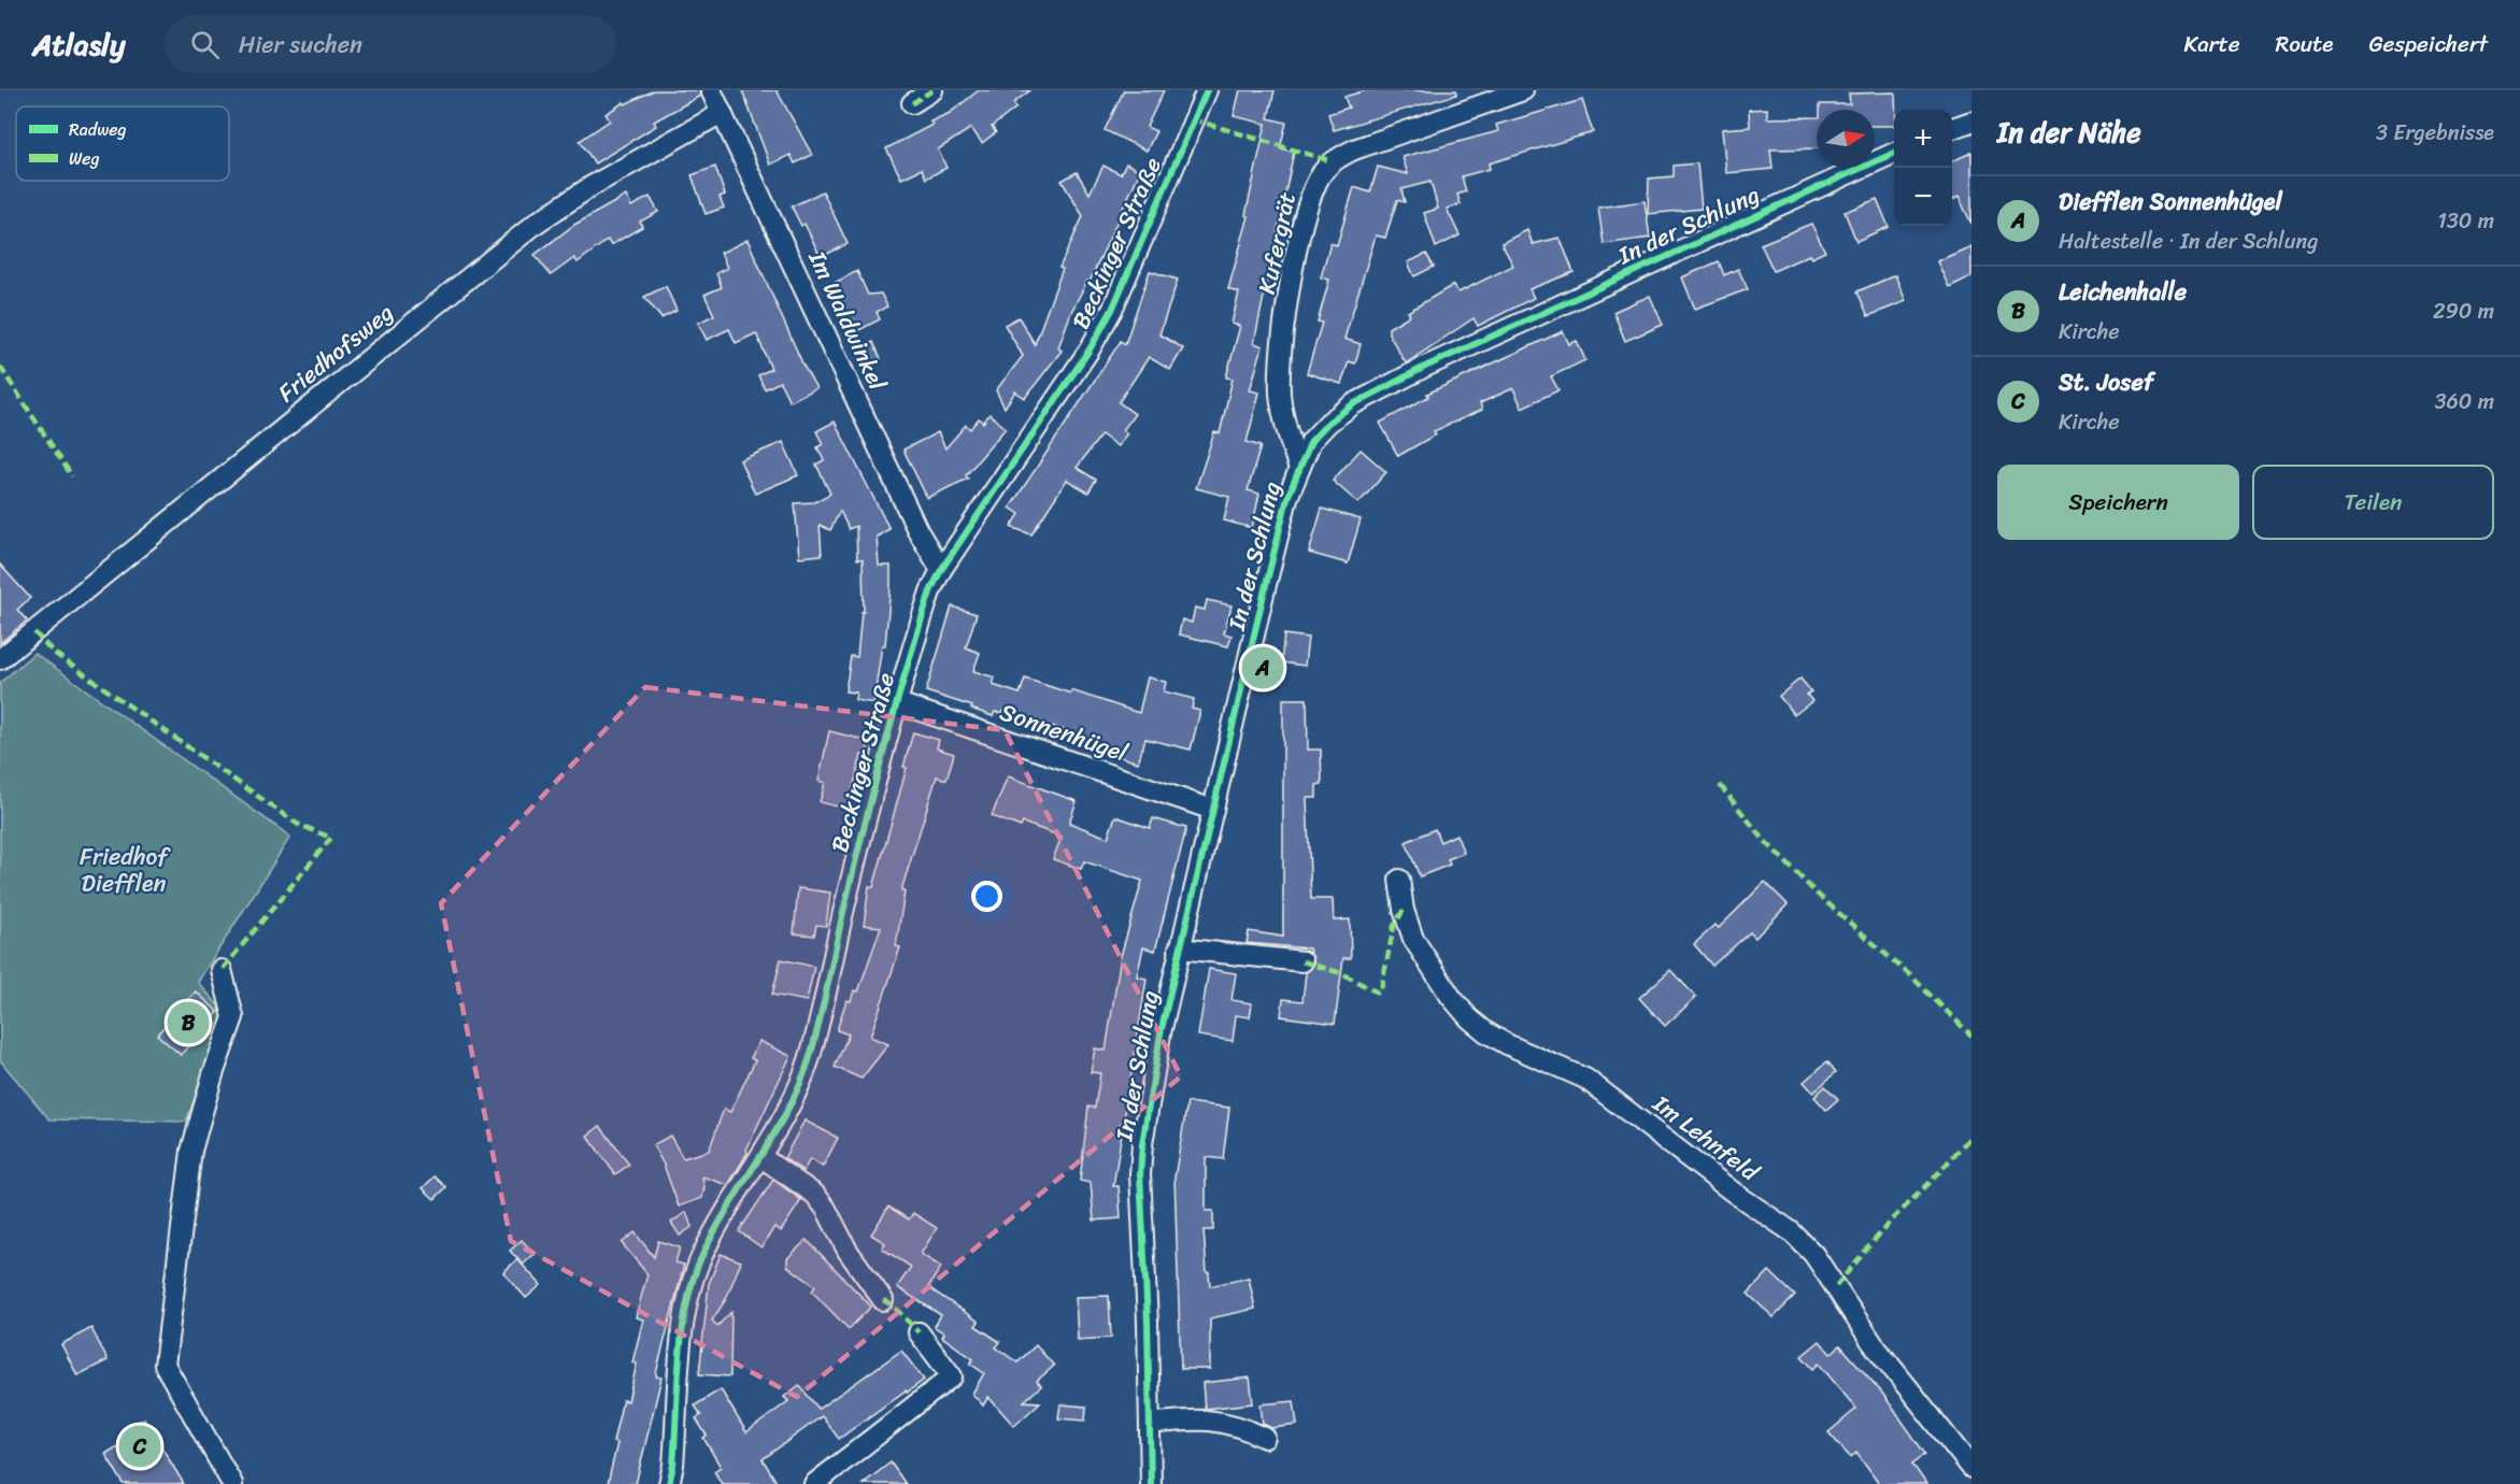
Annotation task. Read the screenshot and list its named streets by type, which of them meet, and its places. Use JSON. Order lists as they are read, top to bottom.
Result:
{
  "streets": {
    "street": [
      "In der Schlung",
      "Beckinger Straße",
      "Kufergrät",
      "Im Waldwinkel",
      "Friedhofsweg",
      "Sonnenhügel",
      "Im Lehnfeld"
    ]
  },
  "crossings": [
    ["In der Schlung", "Kufergrät"],
    ["In der Schlung", "Sonnenhügel"],
    ["Beckinger Straße", "Im Waldwinkel"],
    ["Beckinger Straße", "Sonnenhügel"],
    ["Im Waldwinkel", "Friedhofsweg"]
  ],
  "parks": ["Friedhof Diefflen"],
  "legend": ["Radweg", "Weg"],
  "north": "right",
  "page": {
    "header": "Atlasly",
    "search": "Hier suchen",
    "nav": ["Karte", "Route", "Gespeichert"],
    "heading": ["In der Nähe", "3 Ergebnisse"],
    "map_buttons": ["+", "−"],
    "list": [
      {
        "mark": "A",
        "name": "Diefflen Sonnenhügel",
        "note": "Haltestelle · In der Schlung",
        "value": "130 m"
      },
      {
        "mark": "B",
        "name": "Leichenhalle",
        "note": "Kirche",
        "value": "290 m"
      },
      {
        "mark": "C",
        "name": "St. Josef",
        "note": "Kirche",
        "value": "360 m"
      }
    ],
    "buttons": ["Speichern", "Teilen"],
    "pins": ["A", "B", "C"]
  }
}
